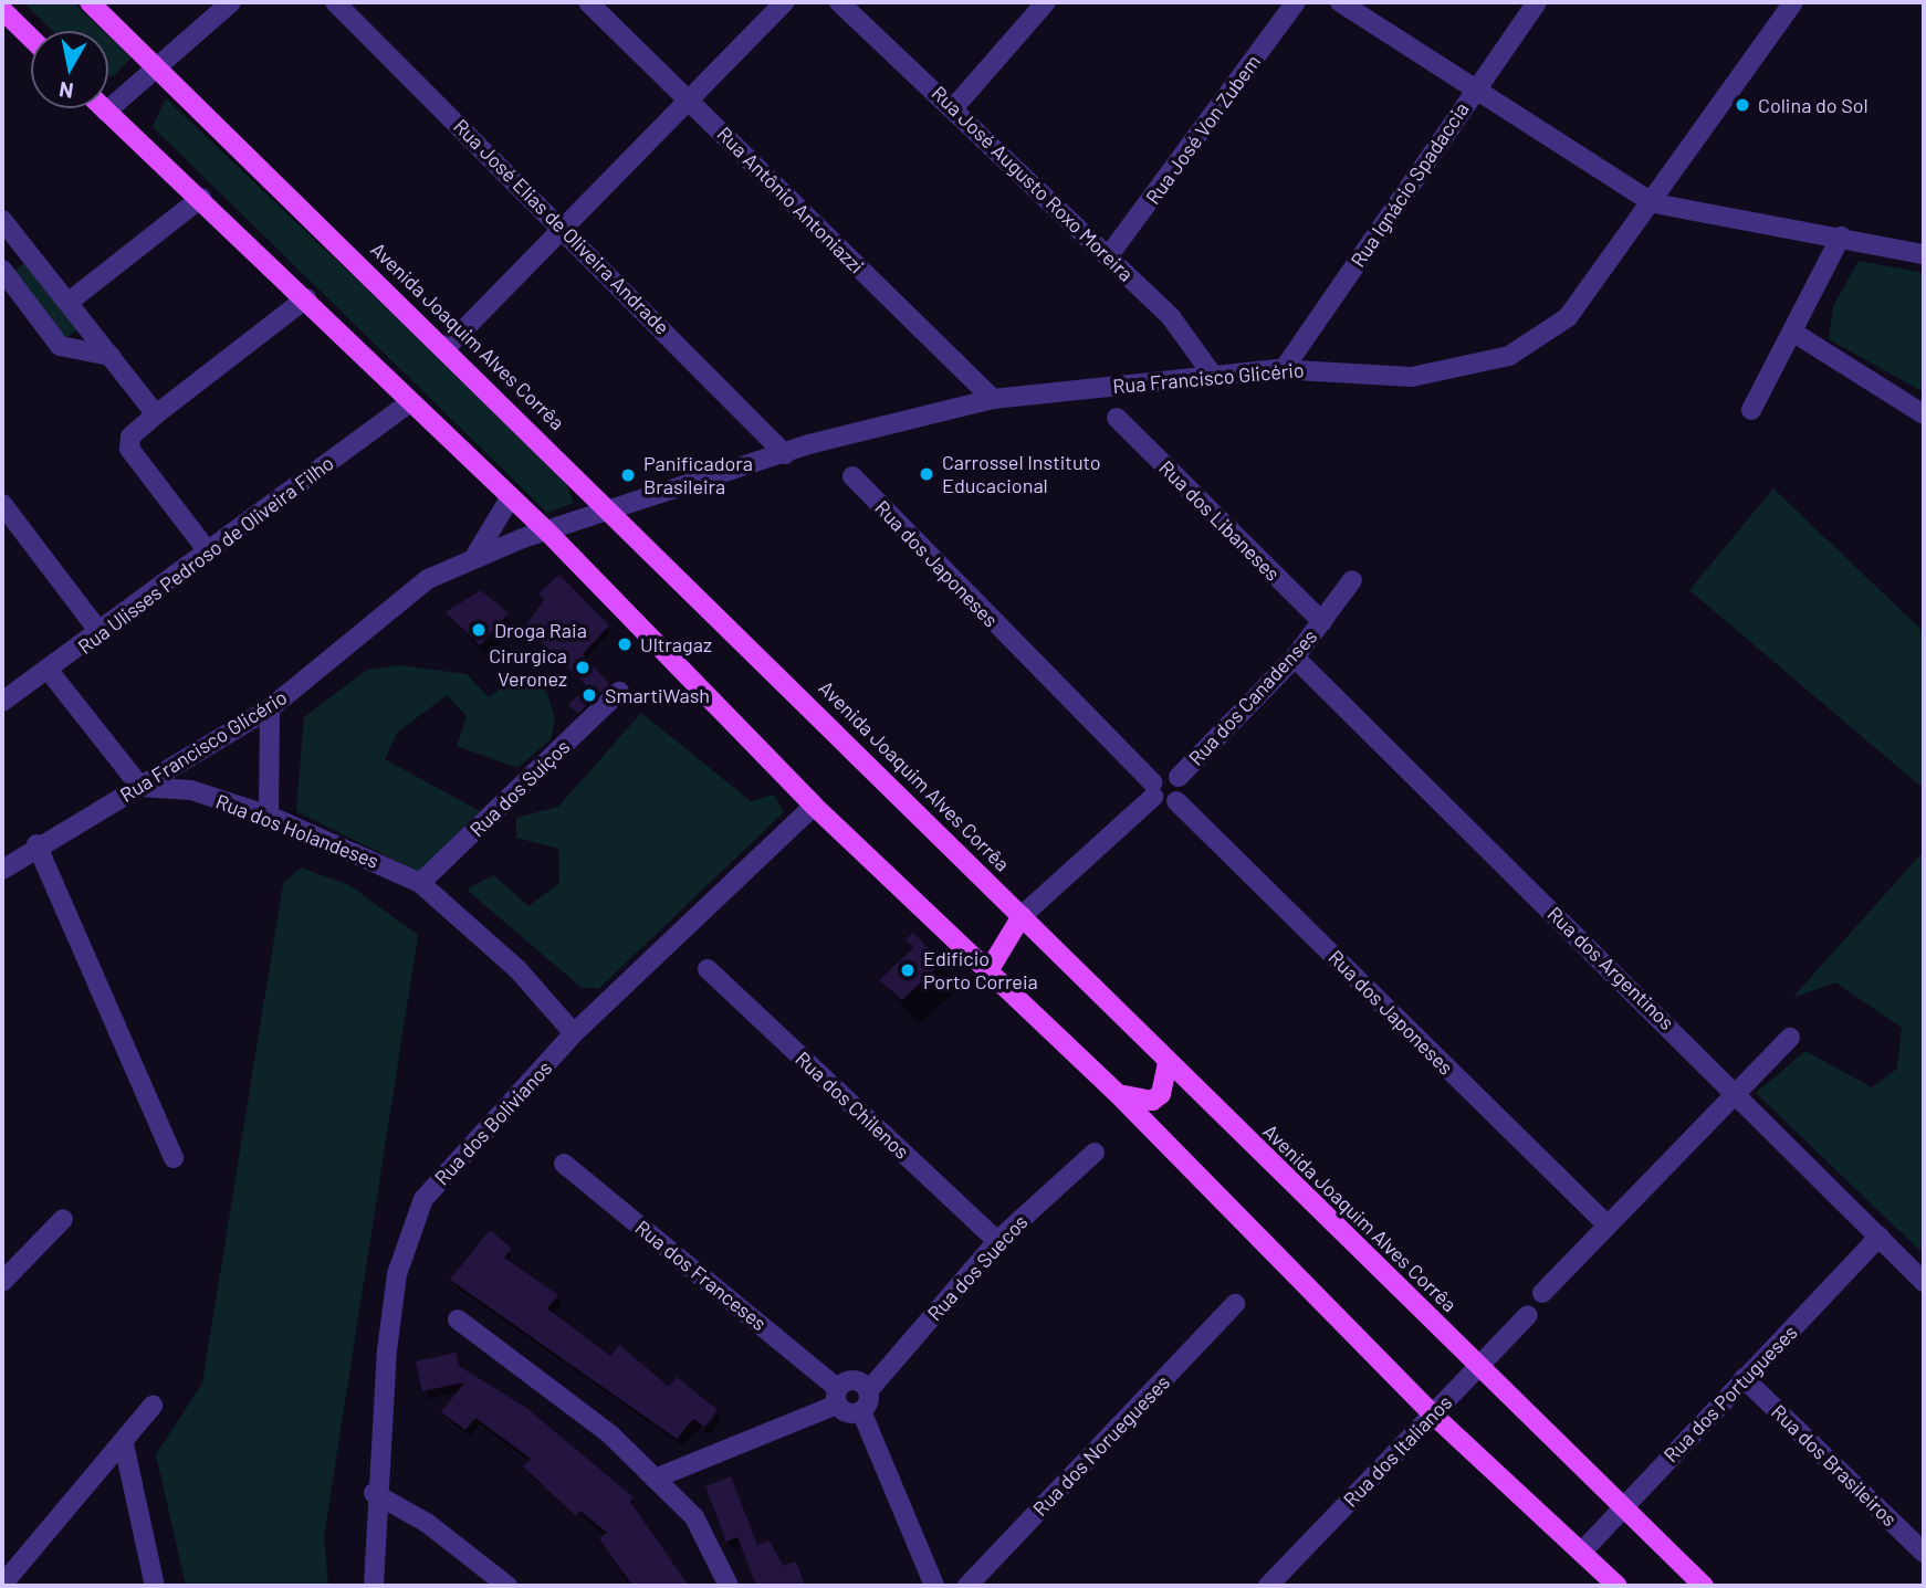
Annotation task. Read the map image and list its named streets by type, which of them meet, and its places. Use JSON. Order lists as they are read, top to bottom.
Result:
{
  "streets": {
    "main road": ["Avenida Joaquim Alves Corrêa"],
    "street": [
      "Rua José Von Zubem",
      "Rua José Augusto Roxo Moreira",
      "Rua Ignácio Spadaccia",
      "Rua Antônio Antoniazzi",
      "Rua José Elias de Oliveira Andrade",
      "Rua Francisco Glicério",
      "Rua dos Libaneses",
      "Rua Ulisses Pedroso de Oliveira Filho",
      "Rua dos Japoneses",
      "Rua dos Canadenses",
      "Rua dos Suíços",
      "Rua dos Holandeses",
      "Rua dos Argentinos",
      "Rua dos Chilenos",
      "Rua dos Bolivianos",
      "Rua dos Suecos",
      "Rua dos Franceses",
      "Rua dos Portugueses",
      "Rua dos Noruegueses",
      "Rua dos Italianos",
      "Rua dos Brasileiros"
    ]
  },
  "crossings": [
    ["Rua José Von Zubem", "Rua José Augusto Roxo Moreira"],
    ["Rua José Augusto Roxo Moreira", "Rua Francisco Glicério"],
    ["Rua Ignácio Spadaccia", "Rua Francisco Glicério"],
    ["Rua Antônio Antoniazzi", "Rua Francisco Glicério"],
    ["Rua José Elias de Oliveira Andrade", "Rua Francisco Glicério"],
    ["Avenida Joaquim Alves Corrêa", "Rua Francisco Glicério"],
    ["Avenida Joaquim Alves Corrêa", "Rua dos Portugueses"],
    ["Avenida Joaquim Alves Corrêa", "Rua dos Italianos"],
    ["Rua Francisco Glicério", "Rua dos Holandeses"],
    ["Rua dos Libaneses", "Rua dos Canadenses"],
    ["Rua dos Canadenses", "Rua dos Argentinos"],
    ["Rua dos Suíços", "Rua dos Holandeses"],
    ["Rua dos Holandeses", "Rua dos Bolivianos"],
    ["Rua dos Argentinos", "Rua dos Portugueses"],
    ["Rua dos Chilenos", "Rua dos Suecos"],
    ["Rua dos Portugueses", "Rua dos Brasileiros"]
  ],
  "places": [
    "Colina do Sol",
    "Carrossel Instituto Educacional",
    "Panificadora Brasileira",
    "Droga Raia",
    "Ultragaz",
    "Cirurgica Veronez",
    "SmartiWash",
    "Edificio Porto Correia"
  ],
  "north": "bottom"
}
